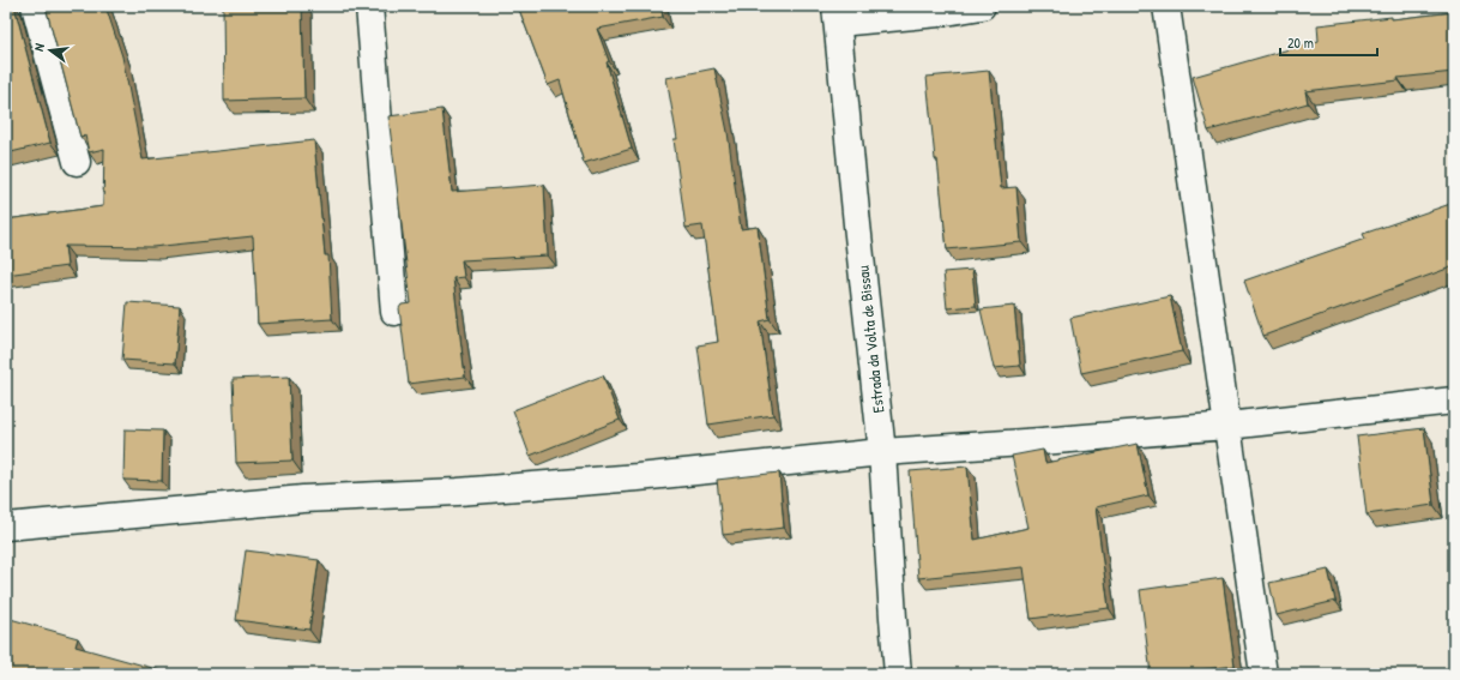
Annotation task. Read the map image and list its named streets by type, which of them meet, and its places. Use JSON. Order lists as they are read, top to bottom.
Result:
{
  "streets": {
    "street": ["Estrada da Volta de Bissau"]
  },
  "scale_bar": "20 m",
  "north": "left"
}
